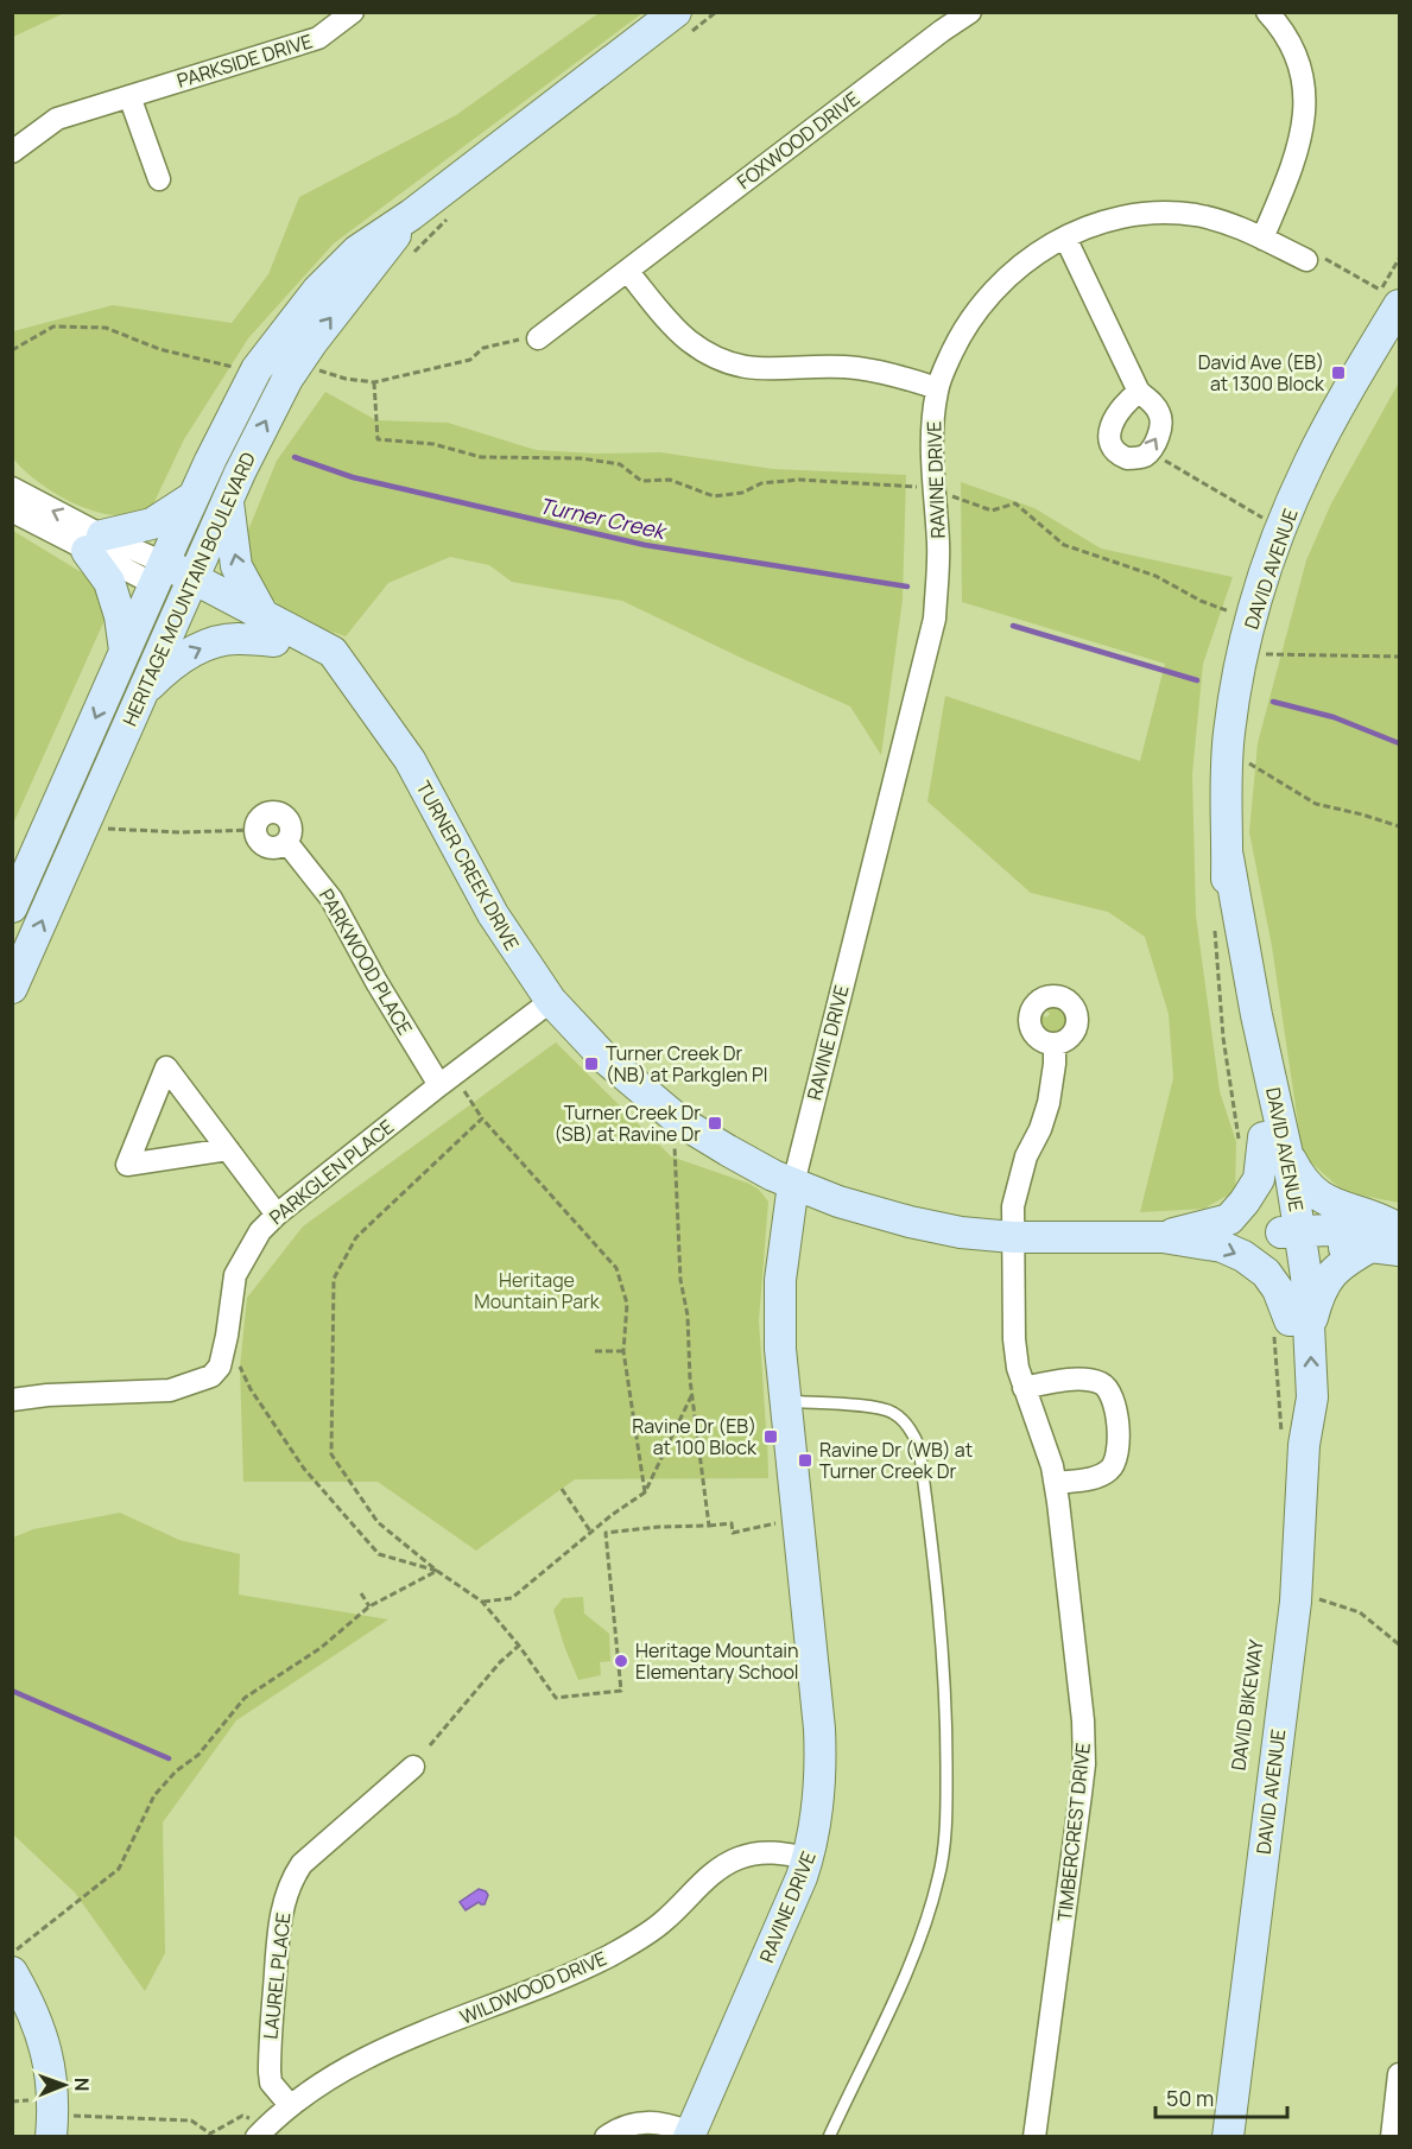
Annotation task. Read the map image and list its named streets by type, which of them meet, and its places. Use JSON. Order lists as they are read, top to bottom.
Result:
{
  "streets": {
    "main road": [
      "RAVINE DRIVE",
      "DAVID AVENUE",
      "HERITAGE MOUNTAIN BOULEVARD",
      "TURNER CREEK DRIVE"
    ],
    "street": [
      "PARKSIDE DRIVE",
      "FOXWOOD DRIVE",
      "PARKWOOD PLACE",
      "PARKGLEN PLACE",
      "TIMBERCREST DRIVE",
      "LAUREL PLACE",
      "WILDWOOD DRIVE"
    ]
  },
  "crossings": [
    ["RAVINE DRIVE", "TURNER CREEK DRIVE"],
    ["RAVINE DRIVE", "WILDWOOD DRIVE"],
    ["HERITAGE MOUNTAIN BOULEVARD", "TURNER CREEK DRIVE"],
    ["TURNER CREEK DRIVE", "PARKGLEN PLACE"],
    ["TURNER CREEK DRIVE", "TIMBERCREST DRIVE"],
    ["PARKWOOD PLACE", "PARKGLEN PLACE"],
    ["LAUREL PLACE", "WILDWOOD DRIVE"]
  ],
  "water": ["Turner Creek"],
  "parks": ["Heritage Mountain Park"],
  "places": {
    "transit": [
      "David Ave (EB) at 1300 Block",
      "Turner Creek Dr (NB) at Parkglen Pl",
      "Turner Creek Dr (SB) at Ravine Dr",
      "Ravine Dr (EB) at 100 Block",
      "Ravine Dr (WB) at Turner Creek Dr"
    ],
    "other": ["Heritage Mountain Elementary School"]
  },
  "scale_bar": "50 m",
  "north": "right"
}
